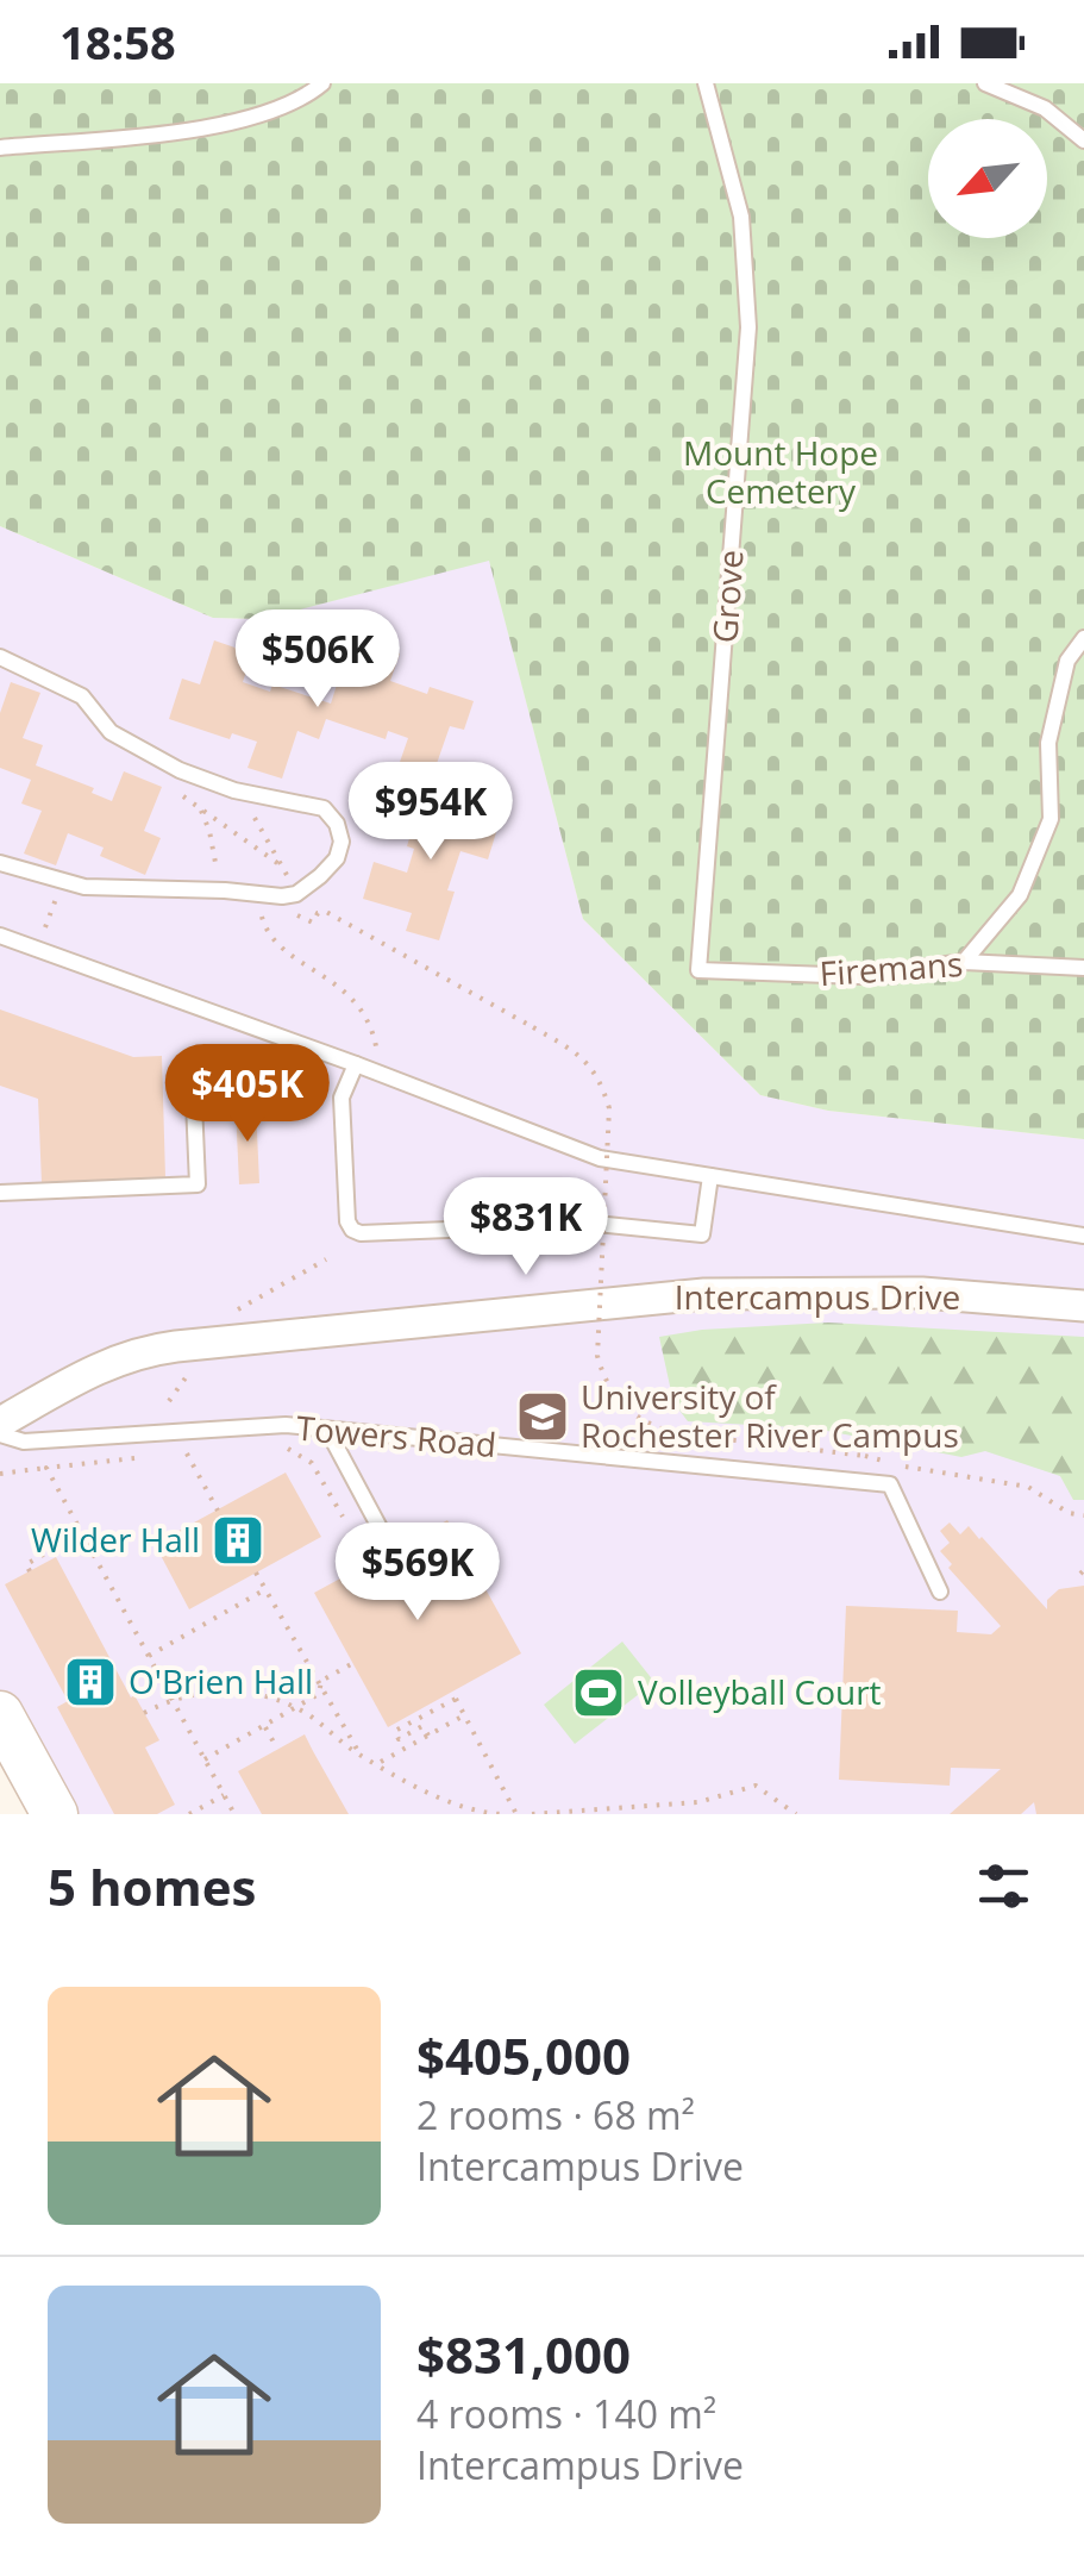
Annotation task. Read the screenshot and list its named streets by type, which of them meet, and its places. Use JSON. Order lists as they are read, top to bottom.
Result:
{
  "streets": {
    "street": ["Intercampus Drive"],
    "lane": ["Grove", "Firemans", "Towers Road"]
  },
  "crossings": [
    ["Grove", "Firemans"]
  ],
  "parks": ["Mount Hope Cemetery"],
  "places": {
    "school or university": ["University of Rochester River Campus"],
    "building": ["Wilder Hall", "O'Brien Hall"],
    "sports": ["Volleyball Court"]
  },
  "north": "bottom left",
  "page": {
    "status": "18:58",
    "price": [
      "$506K",
      "$954K",
      "$405K",
      "$831K",
      "$569K"
    ],
    "heading": "5 homes",
    "list": [
      {
        "name": "$405,000",
        "note": "2 rooms · 68 m² · Intercampus Drive"
      },
      {
        "name": "$831,000",
        "note": "4 rooms · 140 m² · Intercampus Drive"
      }
    ]
  }
}
